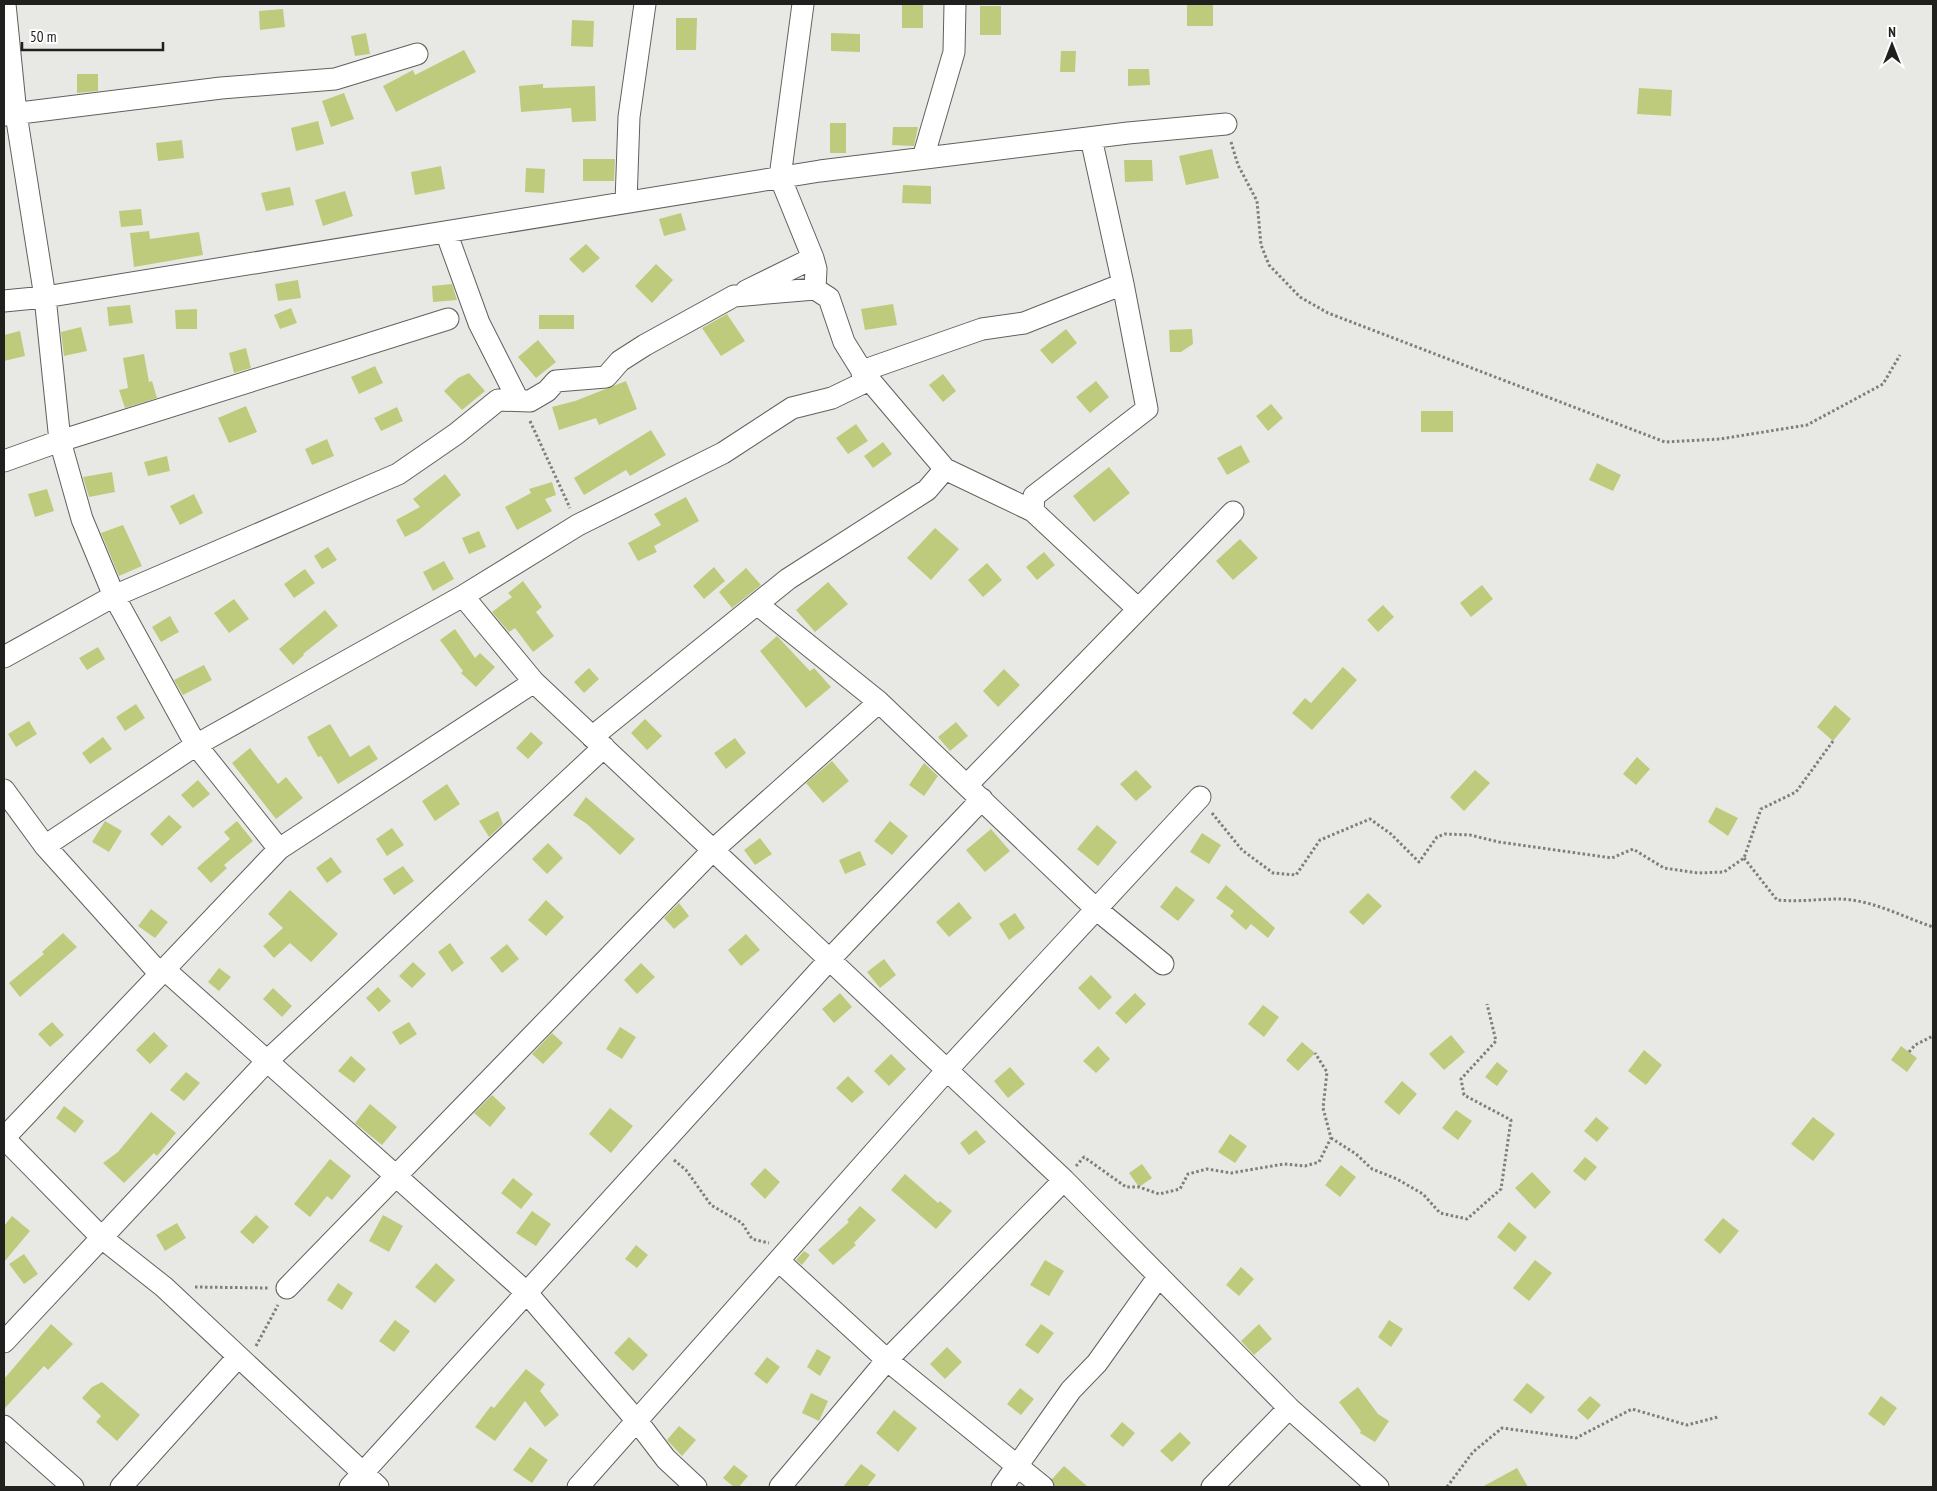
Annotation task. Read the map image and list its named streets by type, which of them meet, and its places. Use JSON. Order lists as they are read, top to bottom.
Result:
{
  "scale_bar": "50 m",
  "north": "top"
}
